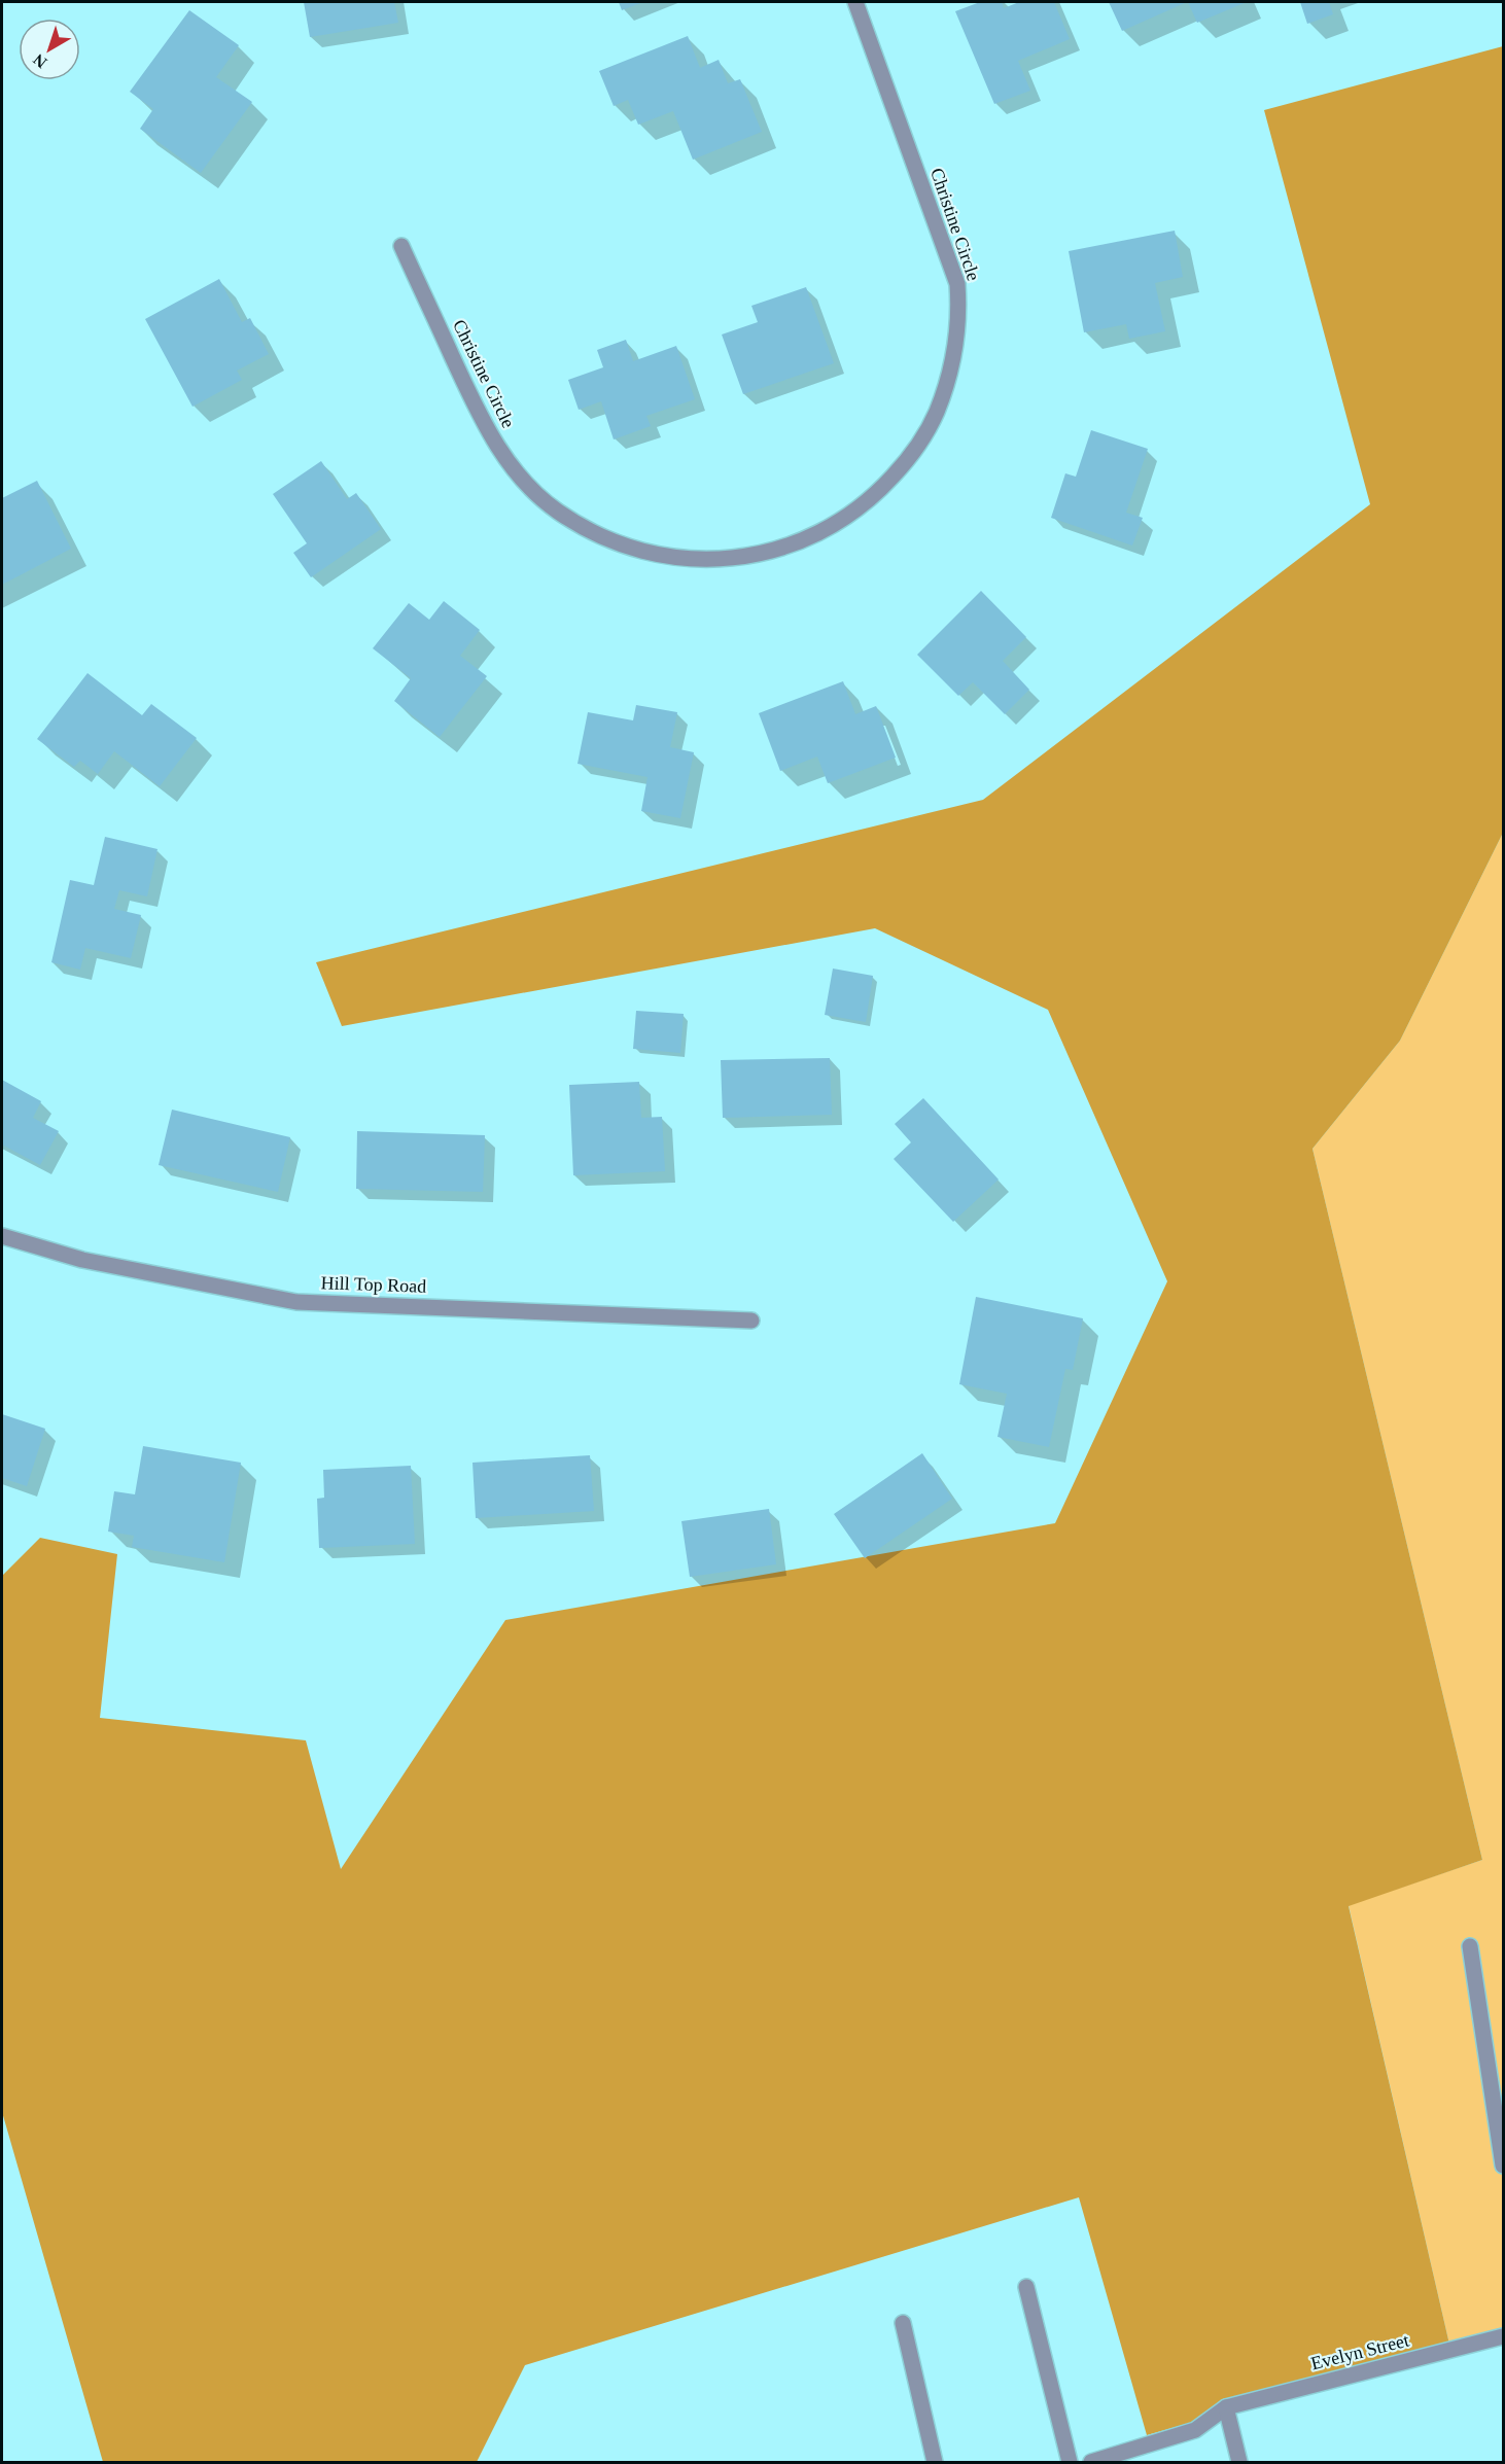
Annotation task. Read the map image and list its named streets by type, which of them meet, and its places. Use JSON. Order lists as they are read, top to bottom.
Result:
{
  "streets": {
    "street": ["Christine Circle", "Hill Top Road", "Evelyn Street"]
  },
  "north": "bottom left"
}
